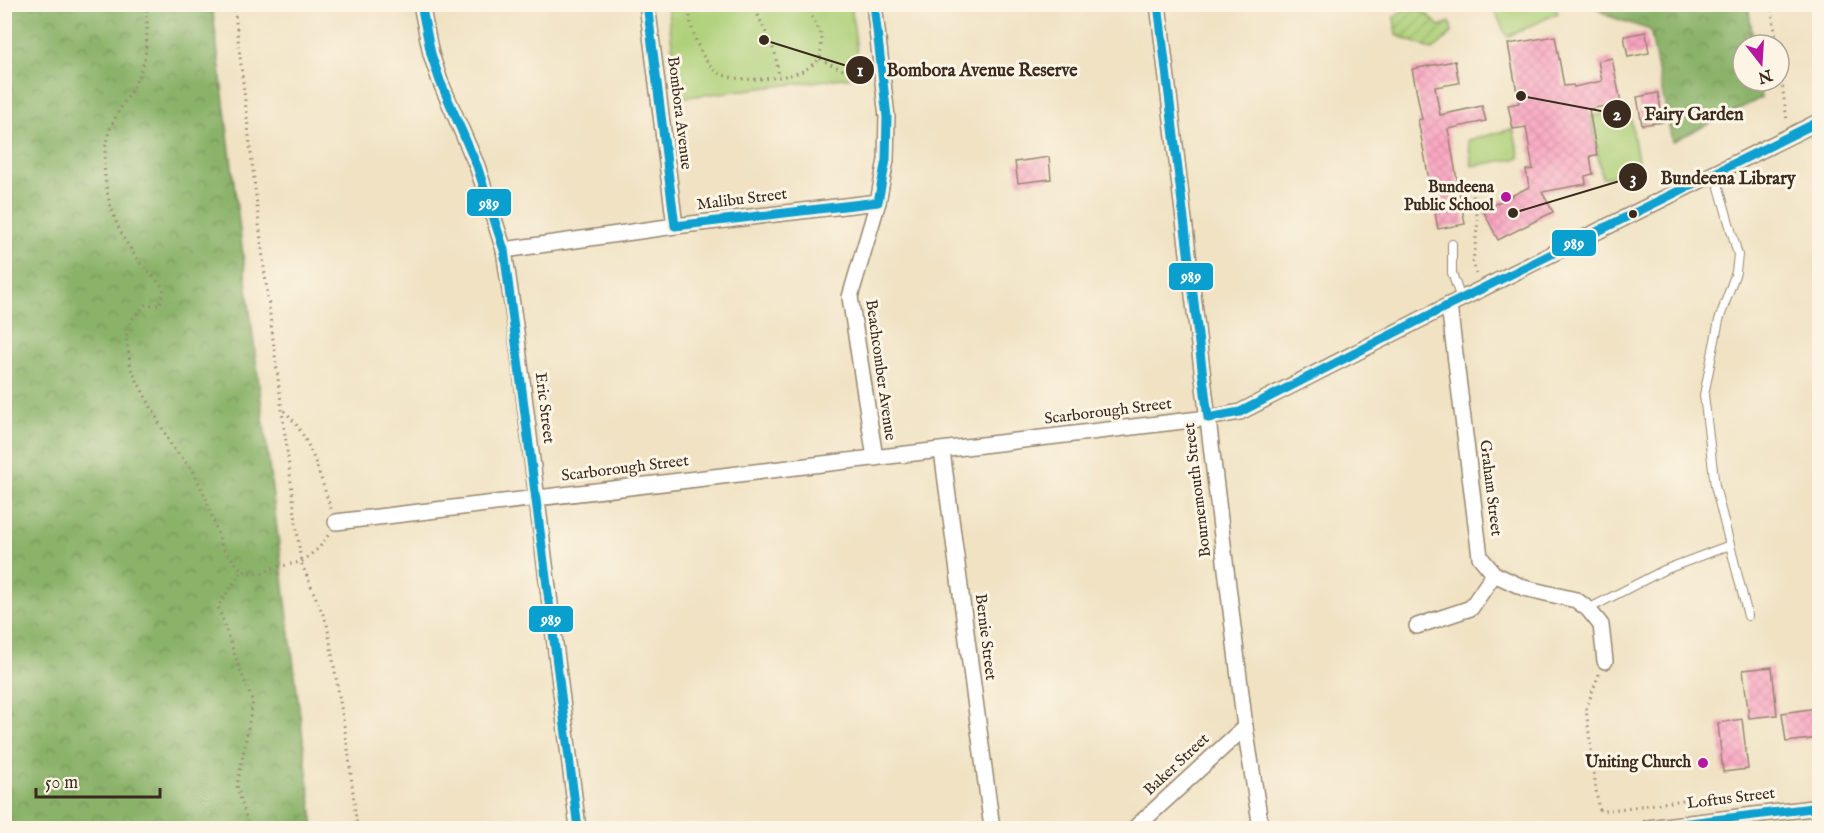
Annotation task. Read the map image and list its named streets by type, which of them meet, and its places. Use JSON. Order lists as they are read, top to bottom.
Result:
{
  "streets": {
    "street": [
      "Bombora Avenue",
      "Malibu Street",
      "Beachcomber Avenue",
      "Eric Street",
      "Scarborough Street",
      "Graham Street",
      "Bournemouth Street",
      "Bernie Street",
      "Baker Street",
      "Loftus Street"
    ]
  },
  "crossings": [
    ["Bombora Avenue", "Malibu Street"],
    ["Malibu Street", "Beachcomber Avenue"],
    ["Malibu Street", "Eric Street"],
    ["Beachcomber Avenue", "Scarborough Street"],
    ["Eric Street", "Scarborough Street"],
    ["Scarborough Street", "Graham Street"],
    ["Scarborough Street", "Bournemouth Street"],
    ["Scarborough Street", "Bernie Street"],
    ["Bournemouth Street", "Baker Street"]
  ],
  "places": [
    "Bombora Avenue Reserve",
    "Fairy Garden",
    "Bundeena Public School",
    "Bundeena Library",
    "Uniting Church"
  ],
  "lines": ["transit line 989"],
  "scale_bar": "50 m",
  "north": "bottom"
}
